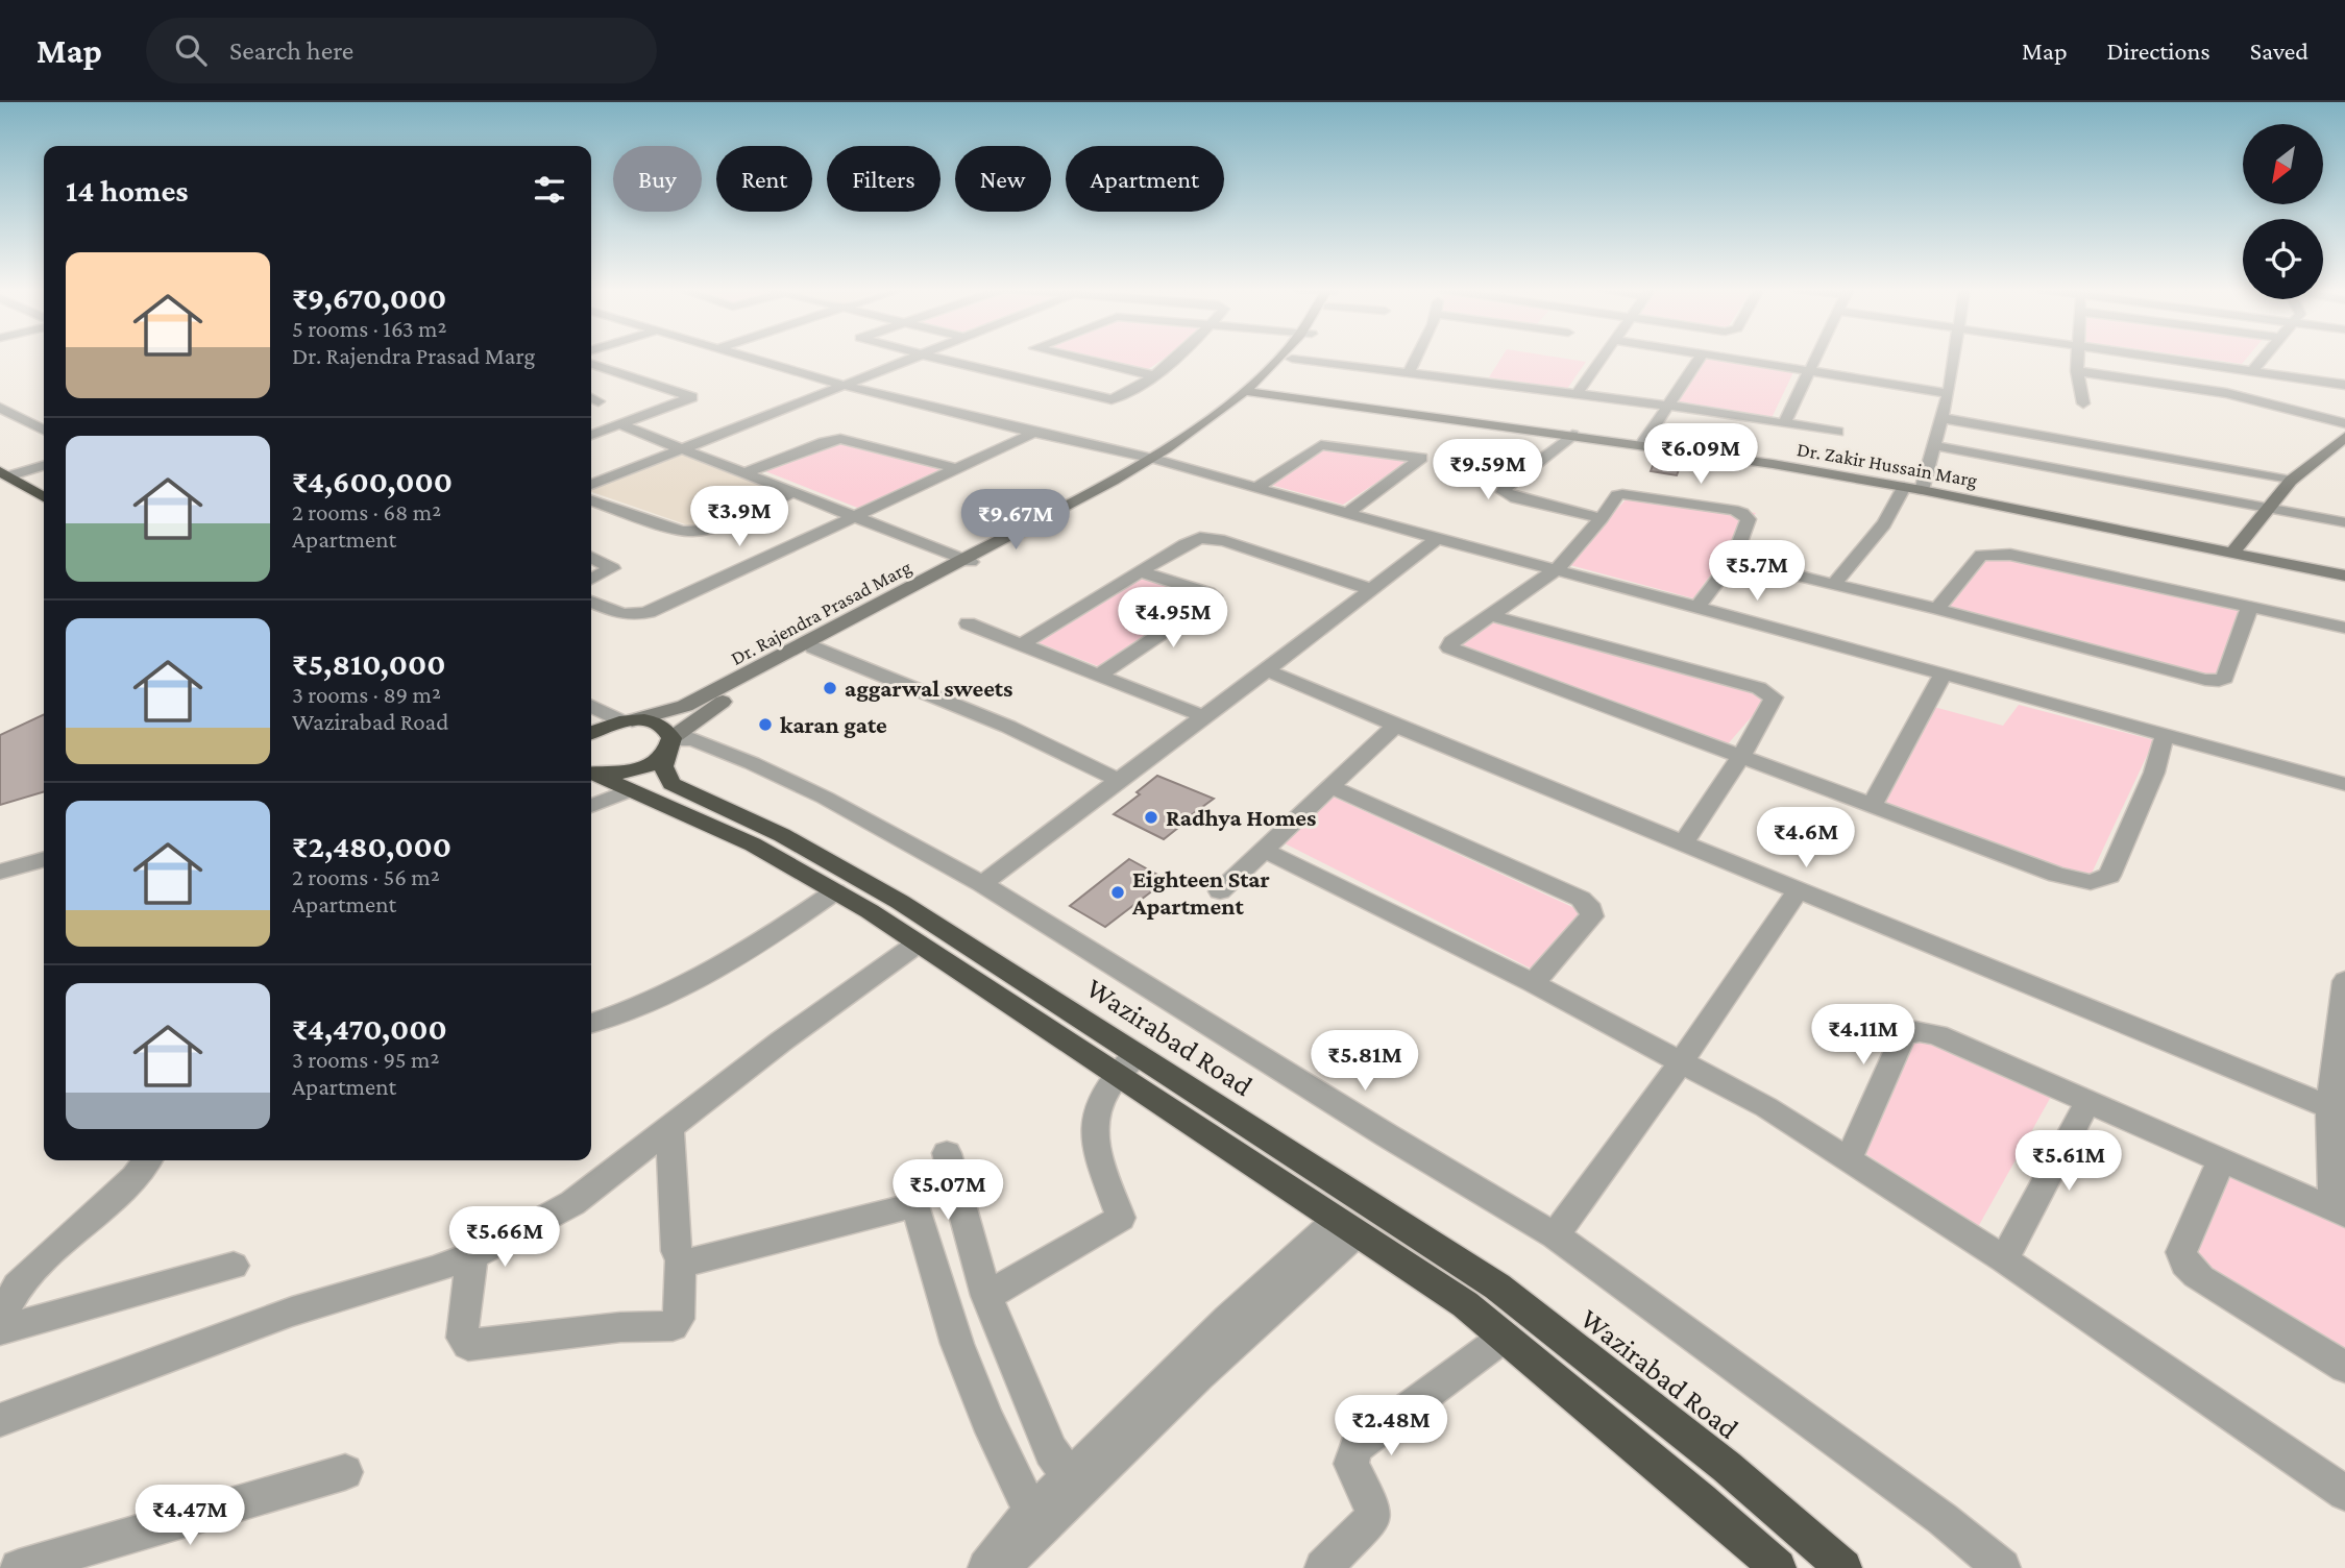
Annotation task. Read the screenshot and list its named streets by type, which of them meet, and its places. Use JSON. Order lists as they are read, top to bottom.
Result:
{
  "streets": {
    "highway": ["Wazirabad Road"],
    "main road": ["Dr. Zakir Hussain Marg", "Dr. Rajendra Prasad Marg"]
  },
  "crossings": [
    ["Dr. Zakir Hussain Marg", "Dr. Rajendra Prasad Marg"],
    ["Dr. Rajendra Prasad Marg", "Wazirabad Road"]
  ],
  "places": [
    "aggarwal sweets",
    "karan gate",
    "Radhya Homes",
    "Eighteen Star Apartment"
  ],
  "north": "bottom left",
  "page": {
    "header": "Map",
    "search": "Search here",
    "nav": ["Map", "Directions", "Saved"],
    "chip": [
      "Buy",
      "Rent",
      "Filters",
      "New",
      "Apartment"
    ],
    "heading": "14 homes",
    "list": [
      {
        "name": "₹9,670,000",
        "note": "5 rooms · 163 m² · Dr. Rajendra Prasad Marg"
      },
      {
        "name": "₹4,600,000",
        "note": "2 rooms · 68 m² · Apartment"
      },
      {
        "name": "₹5,810,000",
        "note": "3 rooms · 89 m² · Wazirabad Road"
      },
      {
        "name": "₹2,480,000",
        "note": "2 rooms · 56 m² · Apartment"
      },
      {
        "name": "₹4,470,000",
        "note": "3 rooms · 95 m² · Apartment"
      }
    ],
    "price": [
      "₹6.09M",
      "₹9.59M",
      "₹3.9M",
      "₹9.67M",
      "₹5.7M",
      "₹4.95M",
      "₹4.6M",
      "₹4.11M",
      "₹5.81M",
      "₹5.61M",
      "₹5.07M",
      "₹5.66M",
      "₹2.48M",
      "₹4.47M"
    ]
  }
}
